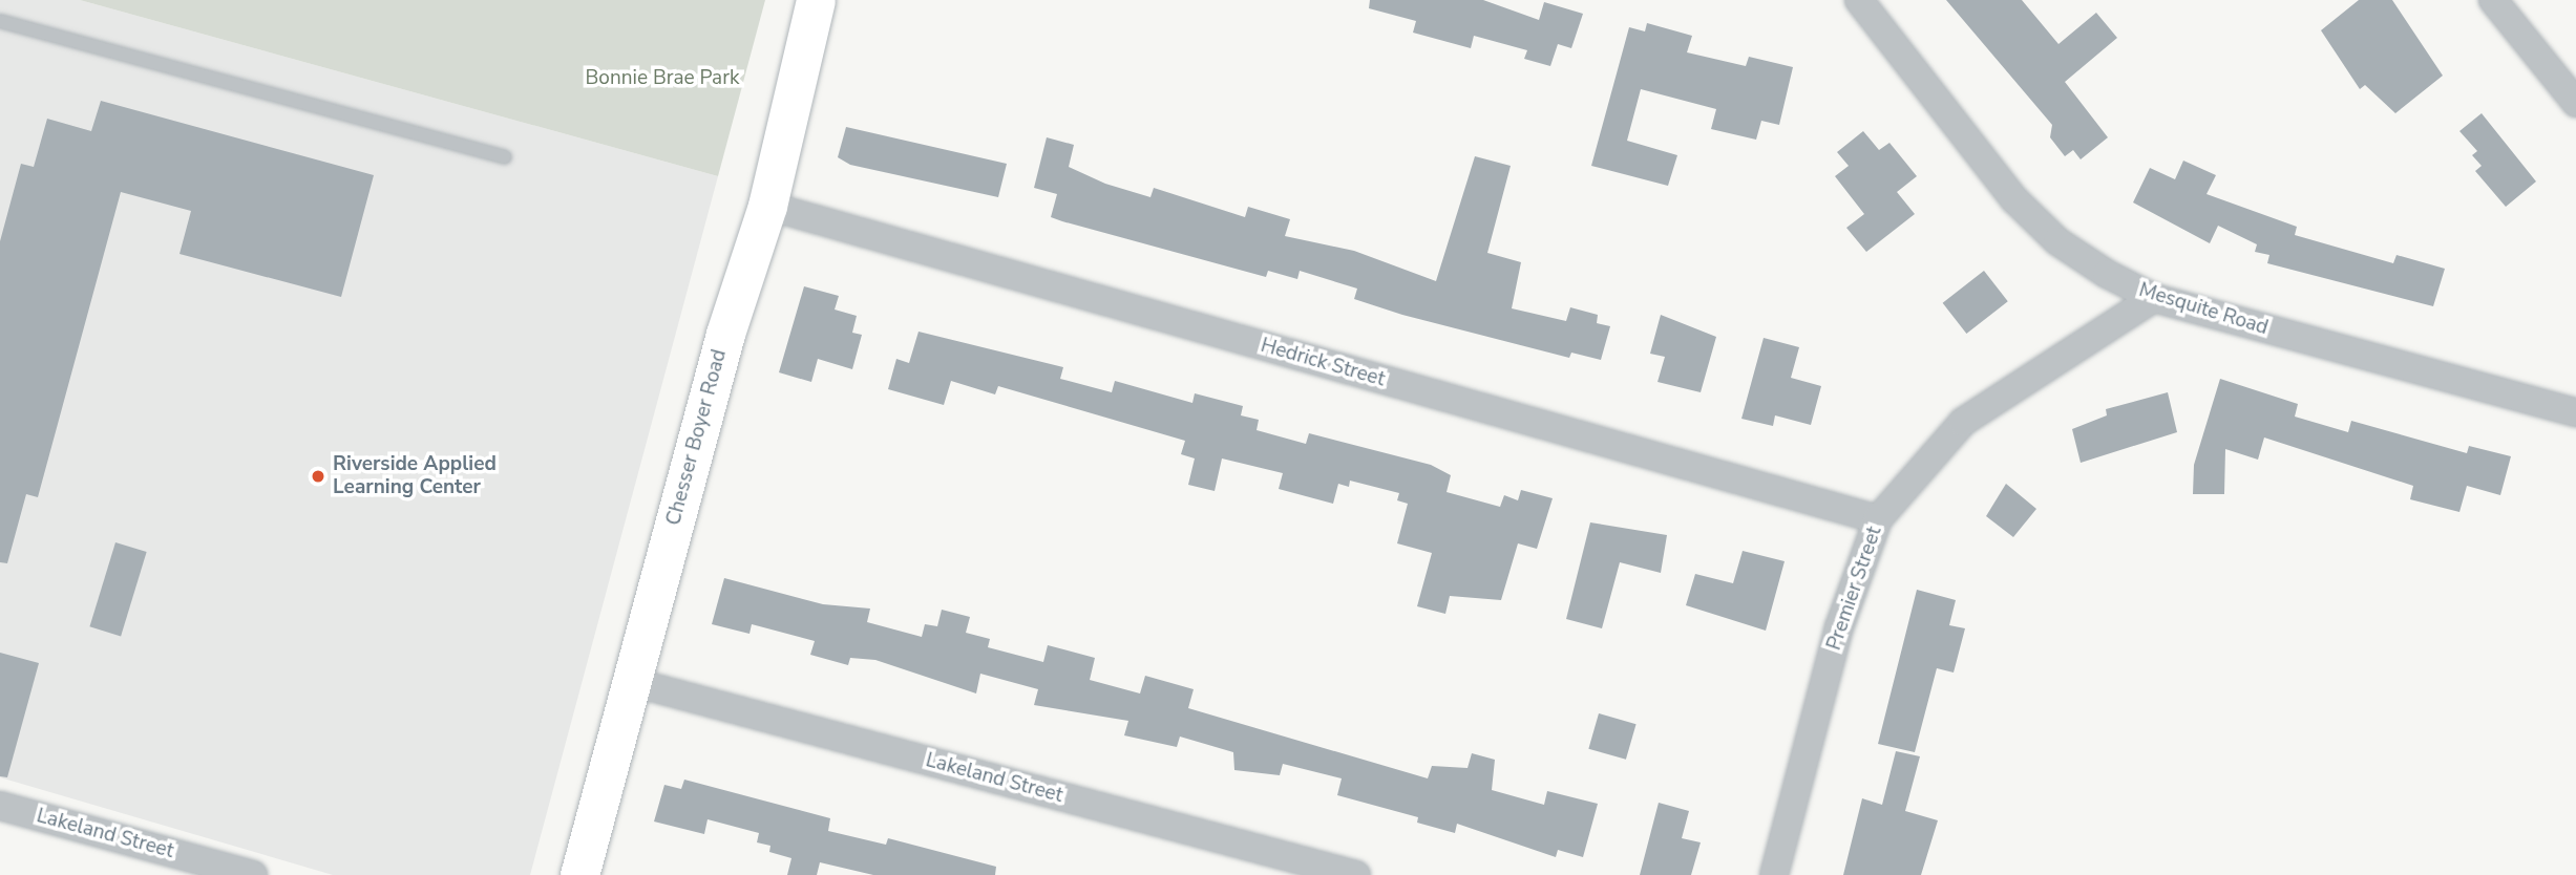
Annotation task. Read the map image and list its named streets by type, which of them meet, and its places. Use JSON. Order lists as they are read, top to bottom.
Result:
{
  "streets": {
    "street": [
      "Mesquite Road",
      "Hedrick Street",
      "Chesser Boyer Road",
      "Premier Street",
      "Lakeland Street"
    ]
  },
  "crossings": [
    ["Mesquite Road", "Premier Street"],
    ["Hedrick Street", "Chesser Boyer Road"],
    ["Hedrick Street", "Premier Street"],
    ["Chesser Boyer Road", "Lakeland Street"]
  ],
  "parks": ["Bonnie Brae Park"],
  "places": ["Riverside Applied Learning Center"]
}
